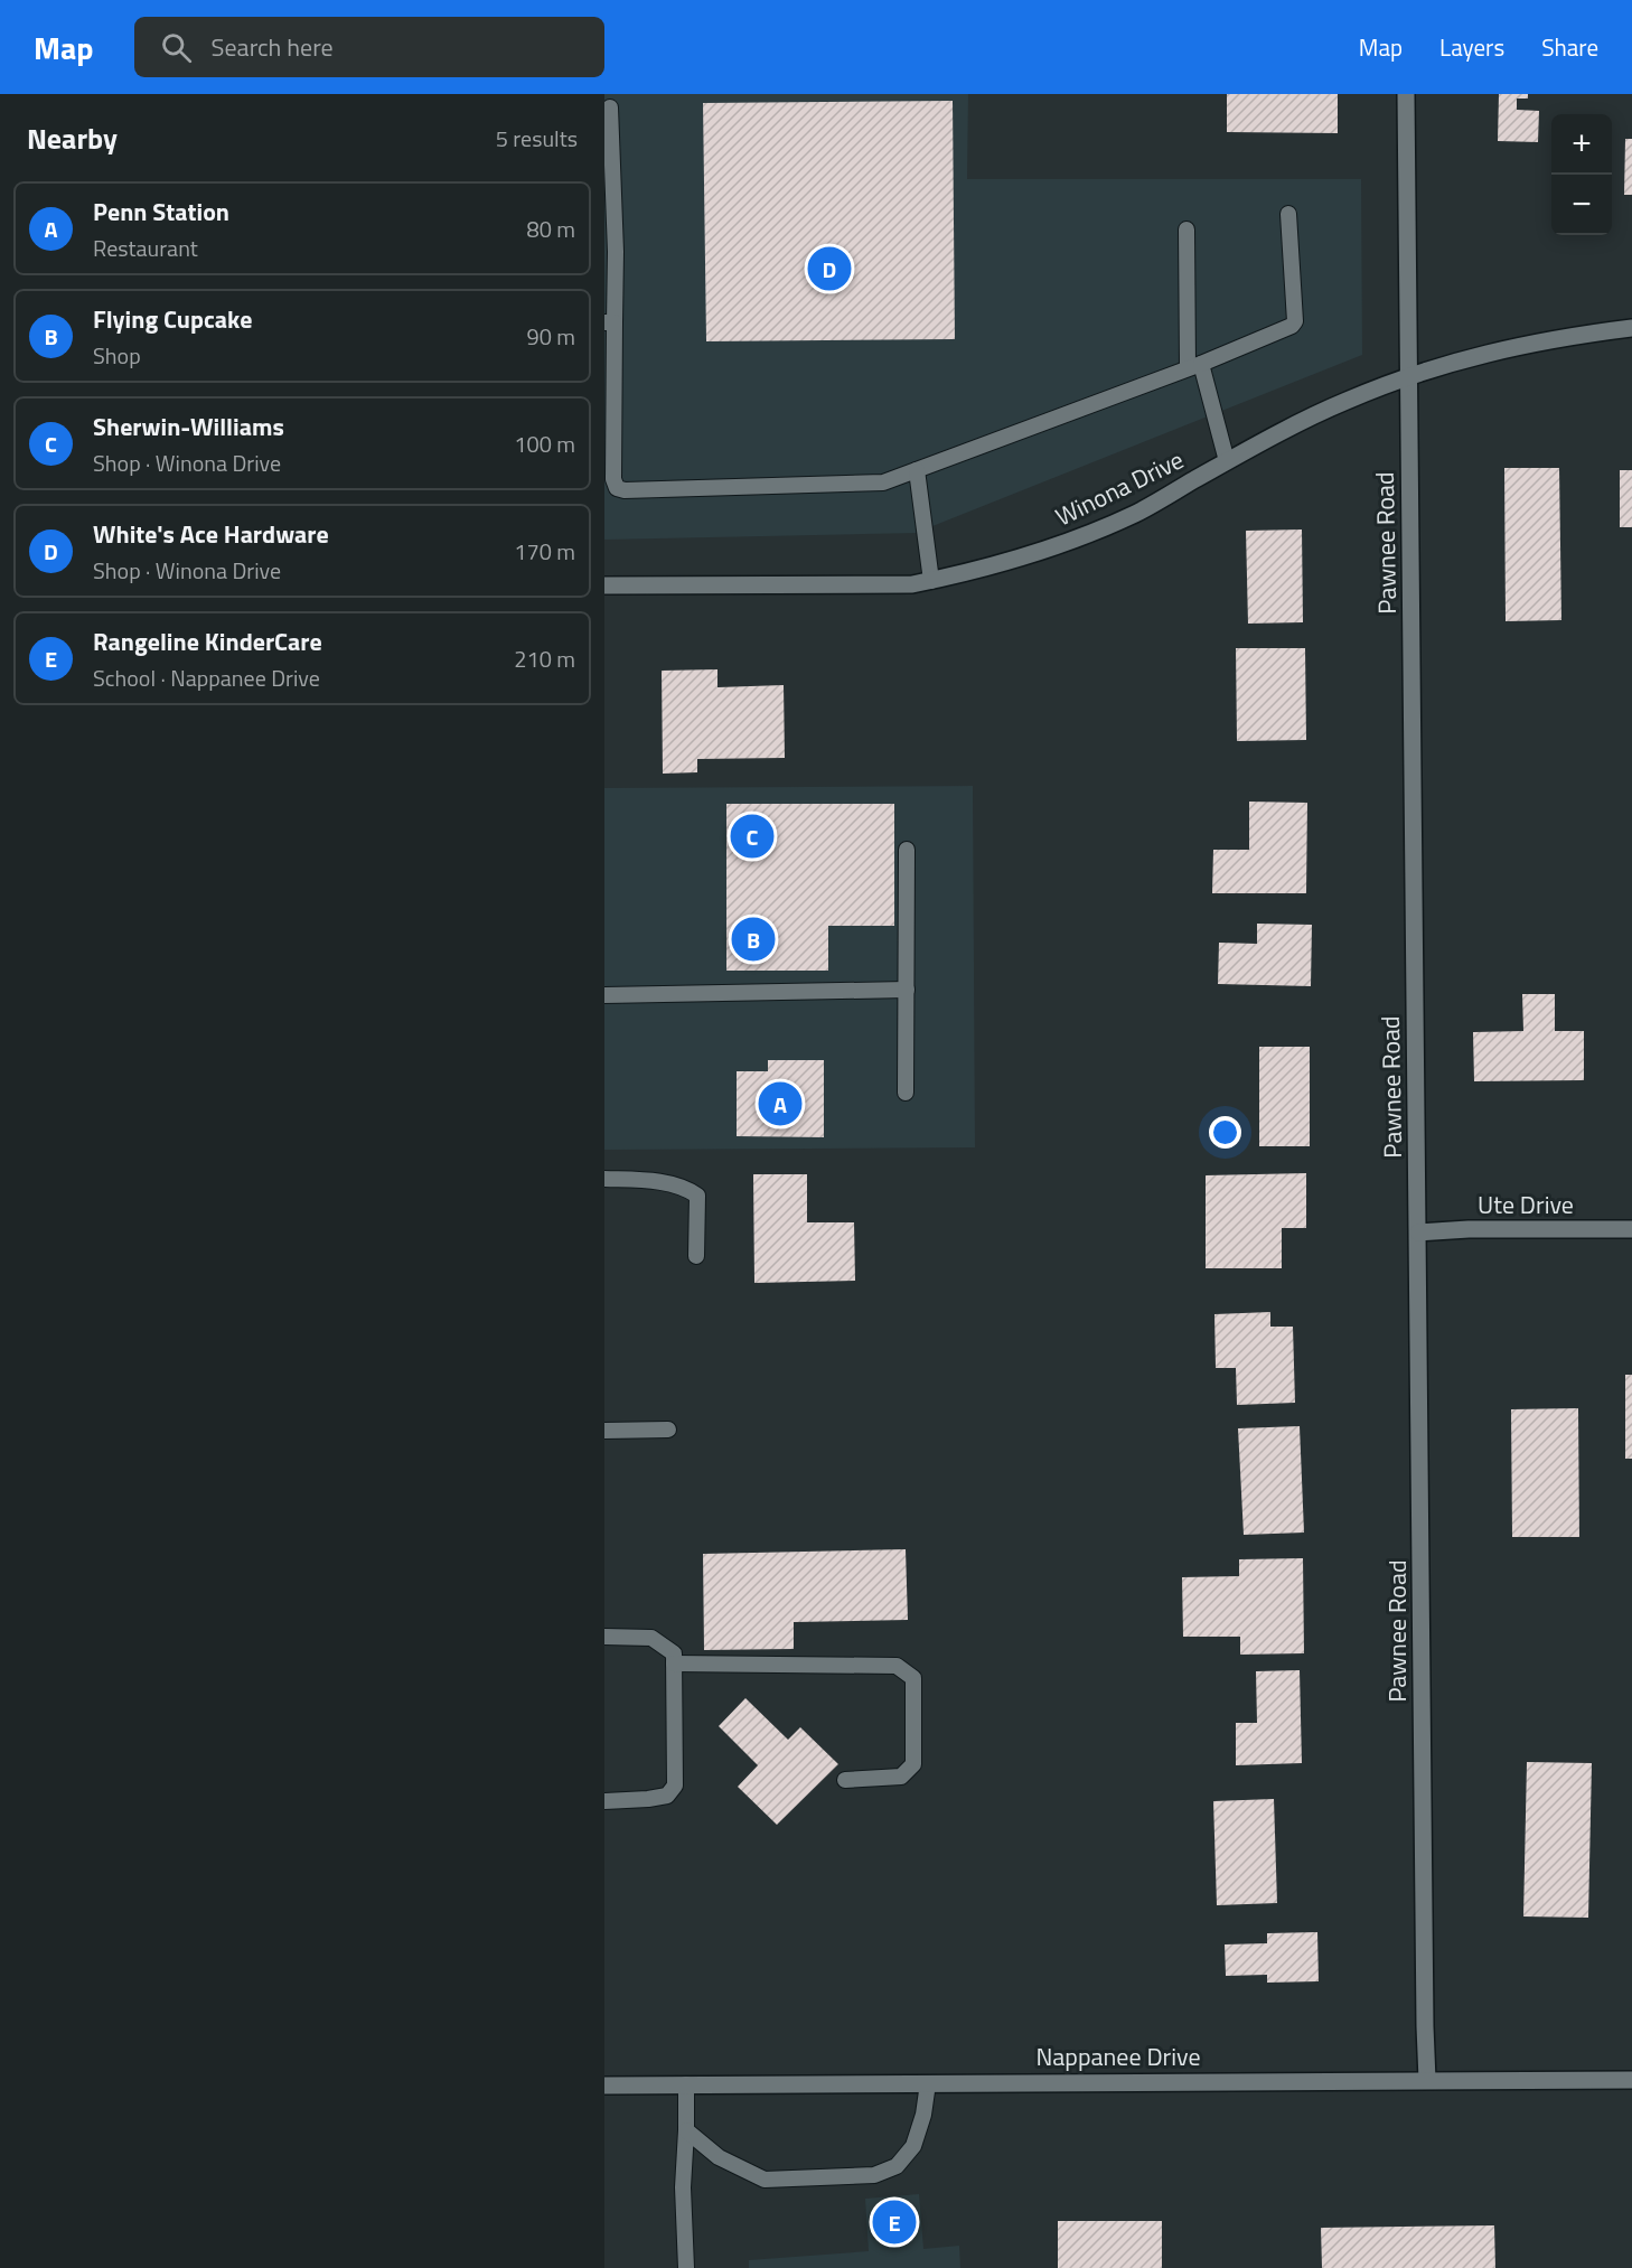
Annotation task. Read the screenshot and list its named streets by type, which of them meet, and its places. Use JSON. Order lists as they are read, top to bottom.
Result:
{
  "streets": {
    "street": [
      "Winona Drive",
      "Pawnee Road",
      "Ute Drive",
      "Nappanee Drive"
    ]
  },
  "crossings": [
    ["Winona Drive", "Pawnee Road"],
    ["Pawnee Road", "Ute Drive"],
    ["Pawnee Road", "Nappanee Drive"]
  ],
  "page": {
    "header": "Map",
    "search": "Search here",
    "nav": ["Map", "Layers", "Share"],
    "heading": ["Nearby", "5 results"],
    "map_buttons": ["+", "−"],
    "list": [
      {
        "mark": "A",
        "name": "Penn Station",
        "note": "Restaurant",
        "value": "80 m"
      },
      {
        "mark": "B",
        "name": "Flying Cupcake",
        "note": "Shop",
        "value": "90 m"
      },
      {
        "mark": "C",
        "name": "Sherwin-Williams",
        "note": "Shop · Winona Drive",
        "value": "100 m"
      },
      {
        "mark": "D",
        "name": "White's Ace Hardware",
        "note": "Shop · Winona Drive",
        "value": "170 m"
      },
      {
        "mark": "E",
        "name": "Rangeline KinderCare",
        "note": "School · Nappanee Drive",
        "value": "210 m"
      }
    ],
    "pins": [
      "D",
      "C",
      "B",
      "A",
      "E"
    ]
  }
}
